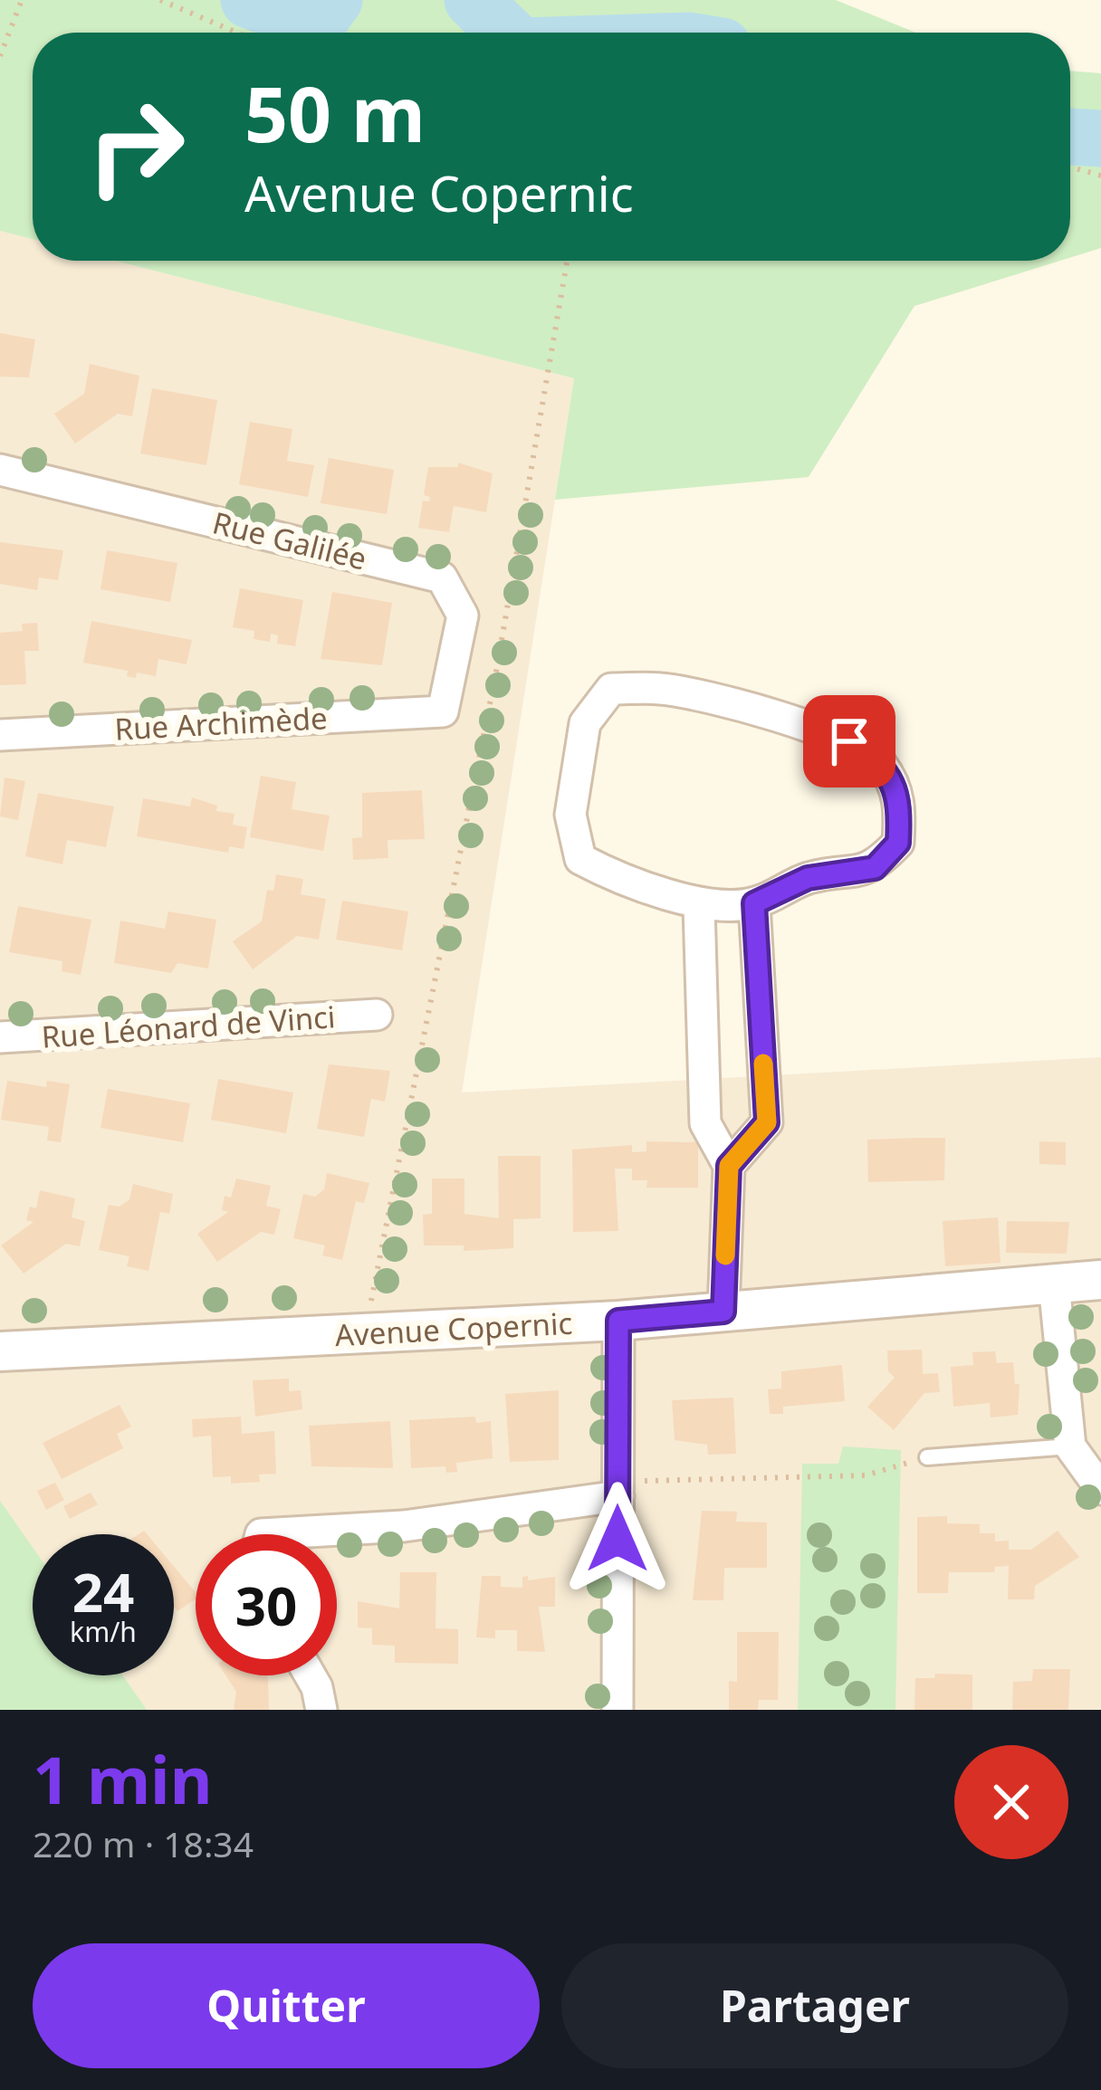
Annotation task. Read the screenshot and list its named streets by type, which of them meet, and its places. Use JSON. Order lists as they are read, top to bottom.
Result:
{
  "streets": {
    "street": [
      "Rue Galilée",
      "Rue Archimède",
      "Rue Léonard de Vinci",
      "Avenue Copernic"
    ]
  },
  "crossings": [
    ["Rue Galilée", "Rue Archimède"]
  ],
  "page": {
    "turn": ["50 m", "Avenue Copernic"],
    "speed": "24 km/h",
    "limit": "30",
    "heading": ["1 min", "220 m · 18:34"],
    "buttons": ["Quitter", "Partager"]
  }
}
